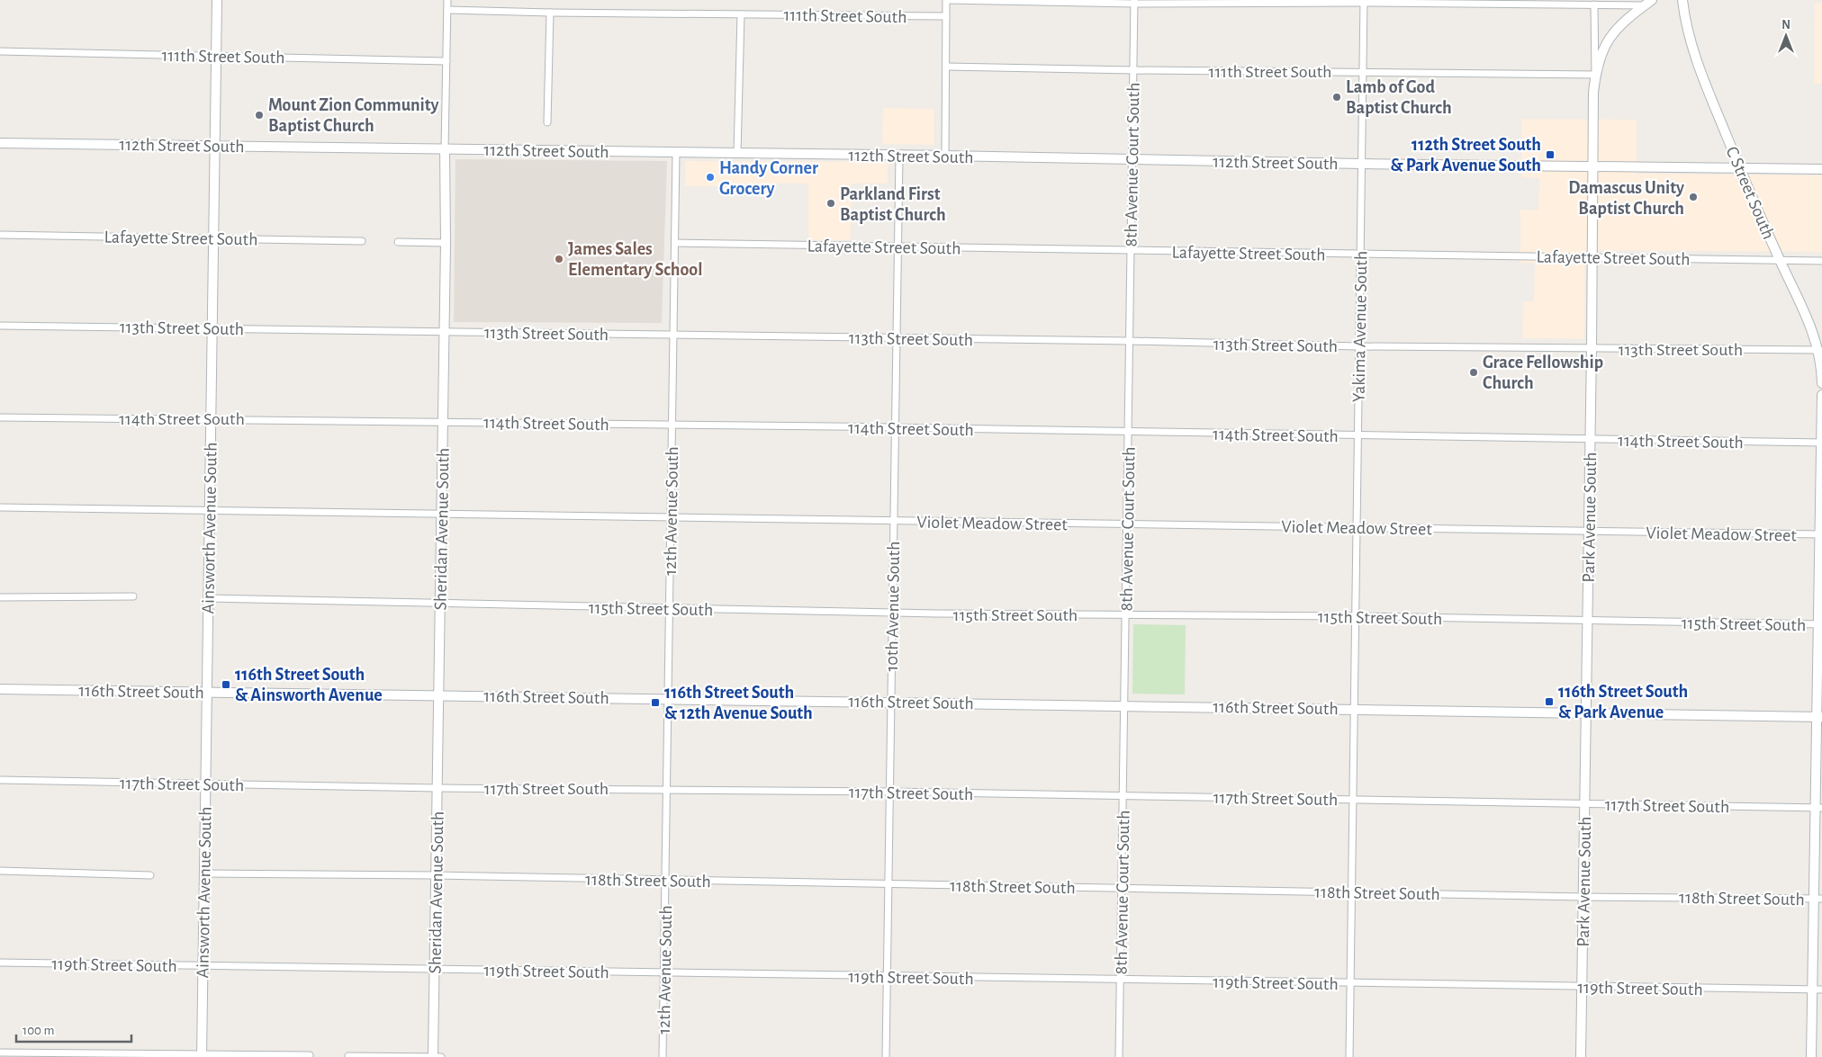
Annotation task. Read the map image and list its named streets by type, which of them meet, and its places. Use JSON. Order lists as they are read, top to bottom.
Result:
{
  "streets": {
    "street": [
      "111th Street South",
      "112th Street South",
      "8th Avenue Court South",
      "C Street South",
      "Lafayette Street South",
      "Yakima Avenue South",
      "113th Street South",
      "114th Street South",
      "12th Avenue South",
      "Park Avenue South",
      "Violet Meadow Street",
      "Ainsworth Avenue South",
      "Sheridan Avenue South",
      "10th Avenue South",
      "115th Street South",
      "116th Street South",
      "117th Street South",
      "118th Street South",
      "119th Street South"
    ]
  },
  "crossings": [
    ["111th Street South", "8th Avenue Court South"],
    ["111th Street South", "Yakima Avenue South"],
    ["111th Street South", "Park Avenue South"],
    ["111th Street South", "Ainsworth Avenue South"],
    ["111th Street South", "Sheridan Avenue South"],
    ["112th Street South", "8th Avenue Court South"],
    ["112th Street South", "C Street South"],
    ["112th Street South", "Yakima Avenue South"],
    ["112th Street South", "12th Avenue South"],
    ["112th Street South", "Park Avenue South"],
    ["112th Street South", "Ainsworth Avenue South"],
    ["112th Street South", "Sheridan Avenue South"],
    ["112th Street South", "10th Avenue South"],
    ["8th Avenue Court South", "Lafayette Street South"],
    ["8th Avenue Court South", "113th Street South"],
    ["8th Avenue Court South", "114th Street South"],
    ["8th Avenue Court South", "Violet Meadow Street"],
    ["8th Avenue Court South", "115th Street South"],
    ["8th Avenue Court South", "116th Street South"],
    ["8th Avenue Court South", "117th Street South"],
    ["8th Avenue Court South", "118th Street South"],
    ["8th Avenue Court South", "119th Street South"],
    ["C Street South", "Lafayette Street South"],
    ["C Street South", "113th Street South"],
    ["Lafayette Street South", "Yakima Avenue South"],
    ["Lafayette Street South", "12th Avenue South"],
    ["Lafayette Street South", "Park Avenue South"],
    ["Lafayette Street South", "Ainsworth Avenue South"],
    ["Lafayette Street South", "10th Avenue South"],
    ["Yakima Avenue South", "113th Street South"],
    ["Yakima Avenue South", "114th Street South"],
    ["Yakima Avenue South", "Violet Meadow Street"],
    ["Yakima Avenue South", "115th Street South"],
    ["Yakima Avenue South", "116th Street South"],
    ["Yakima Avenue South", "117th Street South"],
    ["Yakima Avenue South", "118th Street South"],
    ["Yakima Avenue South", "119th Street South"],
    ["113th Street South", "12th Avenue South"],
    ["113th Street South", "Park Avenue South"],
    ["113th Street South", "Ainsworth Avenue South"],
    ["113th Street South", "Sheridan Avenue South"],
    ["113th Street South", "10th Avenue South"],
    ["114th Street South", "12th Avenue South"],
    ["114th Street South", "Park Avenue South"],
    ["114th Street South", "Ainsworth Avenue South"],
    ["114th Street South", "Sheridan Avenue South"],
    ["114th Street South", "10th Avenue South"],
    ["12th Avenue South", "Violet Meadow Street"],
    ["12th Avenue South", "115th Street South"],
    ["12th Avenue South", "116th Street South"],
    ["12th Avenue South", "117th Street South"],
    ["12th Avenue South", "118th Street South"],
    ["12th Avenue South", "119th Street South"],
    ["Park Avenue South", "Violet Meadow Street"],
    ["Park Avenue South", "115th Street South"],
    ["Park Avenue South", "116th Street South"],
    ["Park Avenue South", "117th Street South"],
    ["Park Avenue South", "118th Street South"],
    ["Park Avenue South", "119th Street South"],
    ["Violet Meadow Street", "Ainsworth Avenue South"],
    ["Violet Meadow Street", "Sheridan Avenue South"],
    ["Violet Meadow Street", "10th Avenue South"],
    ["Ainsworth Avenue South", "115th Street South"],
    ["Ainsworth Avenue South", "116th Street South"],
    ["Ainsworth Avenue South", "117th Street South"],
    ["Ainsworth Avenue South", "118th Street South"],
    ["Ainsworth Avenue South", "119th Street South"],
    ["Sheridan Avenue South", "115th Street South"],
    ["Sheridan Avenue South", "116th Street South"],
    ["Sheridan Avenue South", "117th Street South"],
    ["Sheridan Avenue South", "118th Street South"],
    ["Sheridan Avenue South", "119th Street South"],
    ["10th Avenue South", "115th Street South"],
    ["10th Avenue South", "116th Street South"],
    ["10th Avenue South", "117th Street South"],
    ["10th Avenue South", "118th Street South"],
    ["10th Avenue South", "119th Street South"]
  ],
  "places": {
    "other": [
      "Lamb of God Baptist Church",
      "Mount Zion Community Baptist Church",
      "Handy Corner Grocery",
      "Damascus Unity Baptist Church",
      "Parkland First Baptist Church",
      "James Sales Elementary School",
      "Grace Fellowship Church"
    ],
    "transit": [
      "112th Street South & Park Avenue South",
      "116th Street South & Ainsworth Avenue",
      "116th Street South & Park Avenue",
      "116th Street South & 12th Avenue South"
    ]
  },
  "scale_bar": "100 m",
  "north": "top"
}
